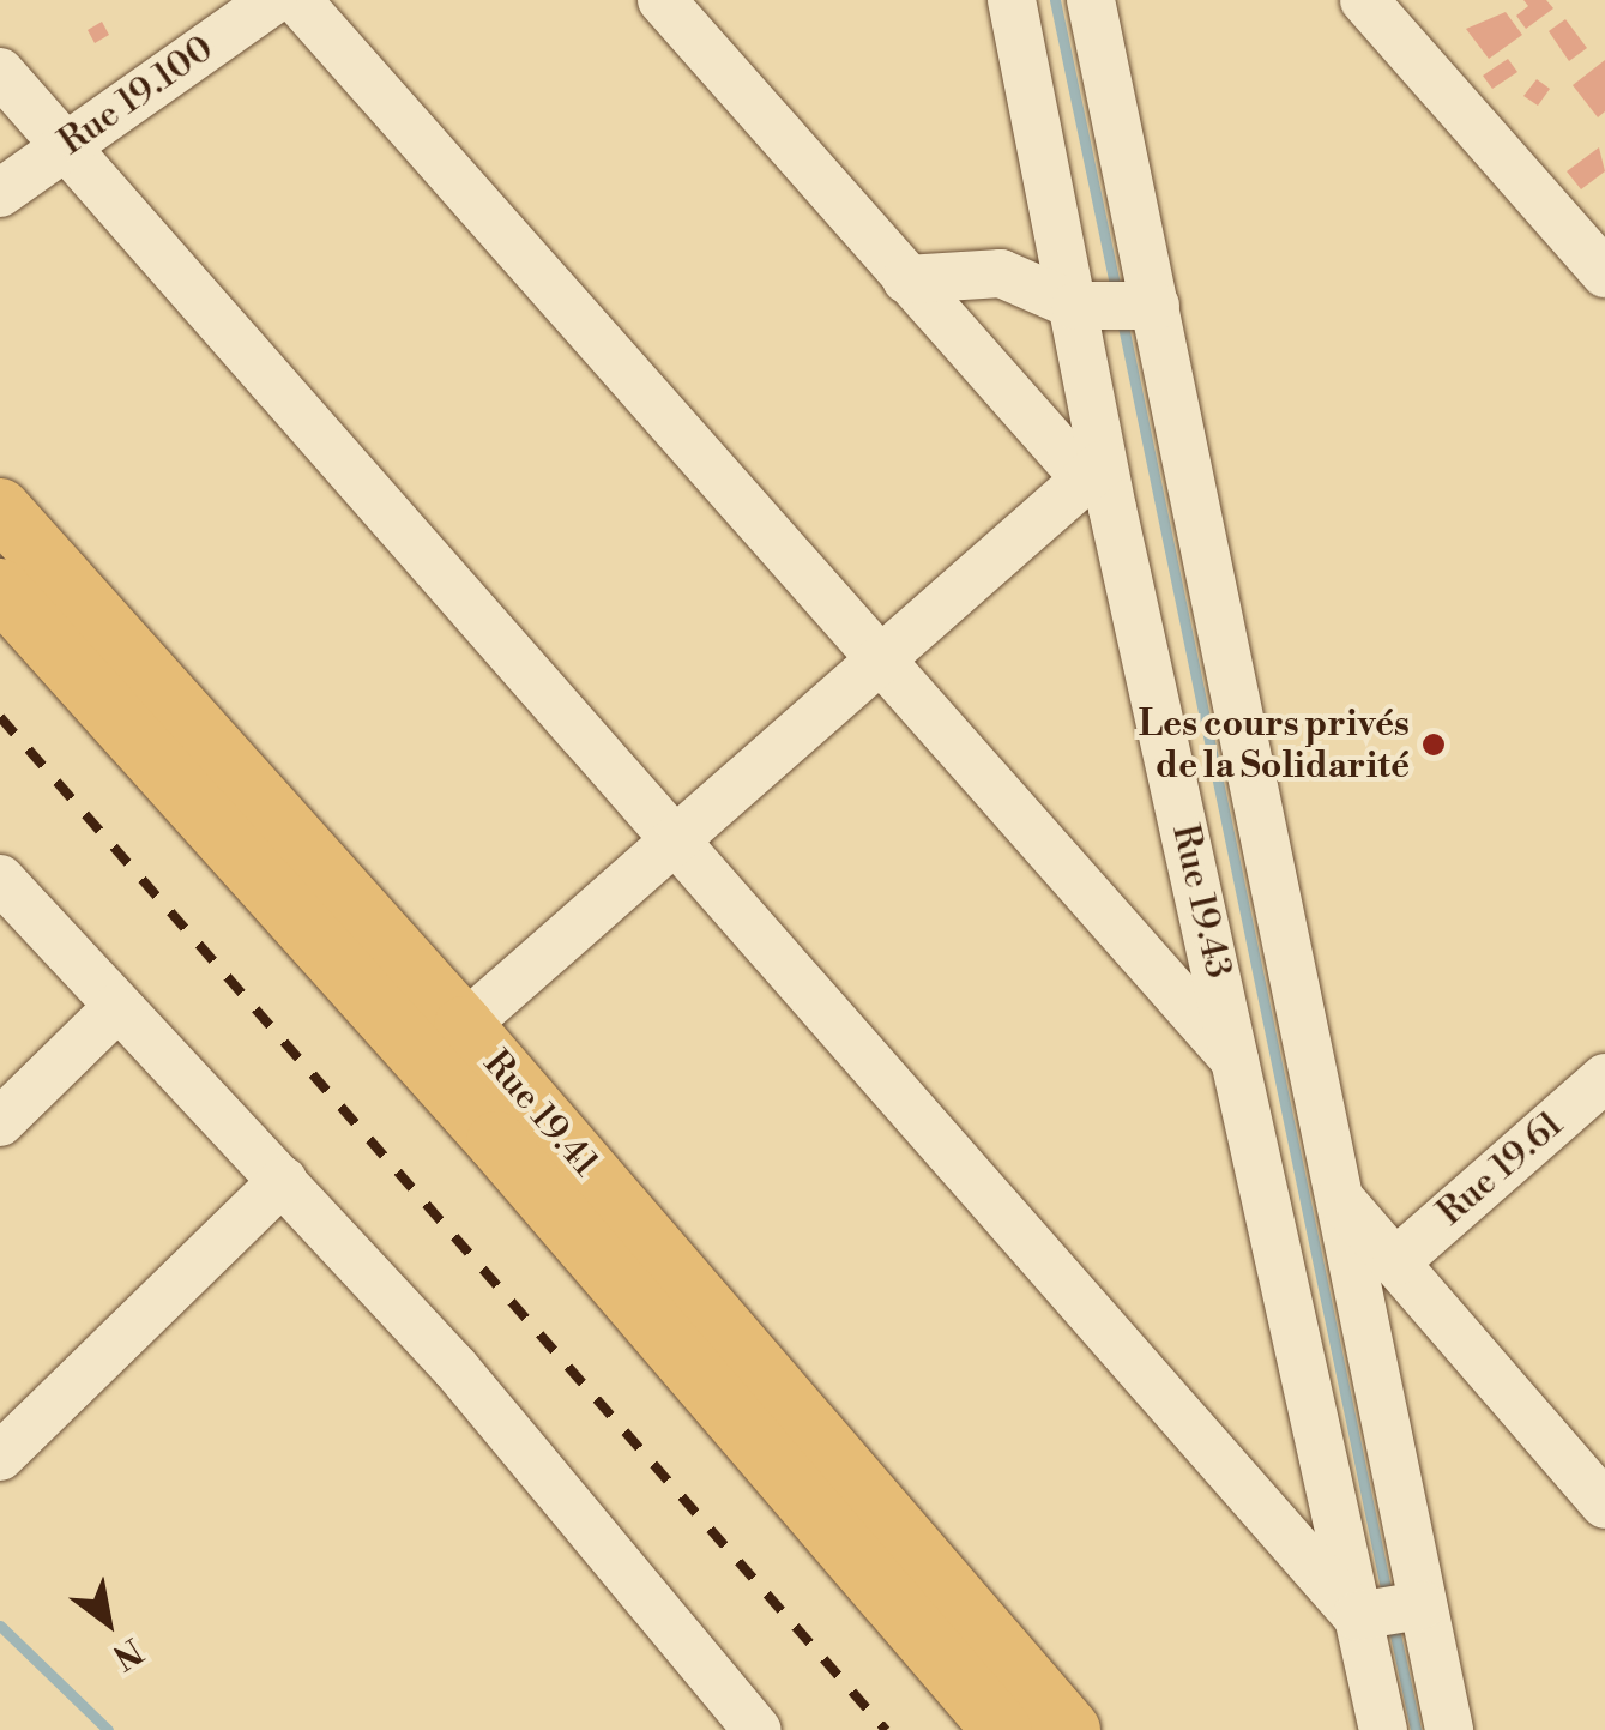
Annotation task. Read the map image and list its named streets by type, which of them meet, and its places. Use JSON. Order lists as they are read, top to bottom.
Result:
{
  "streets": {
    "main road": ["Rue 19.41"],
    "street": ["Rue 19.100", "Rue 19.43", "Rue 19.61"]
  },
  "places": ["Les cours privés de la Solidarité"],
  "north": "bottom right"
}
